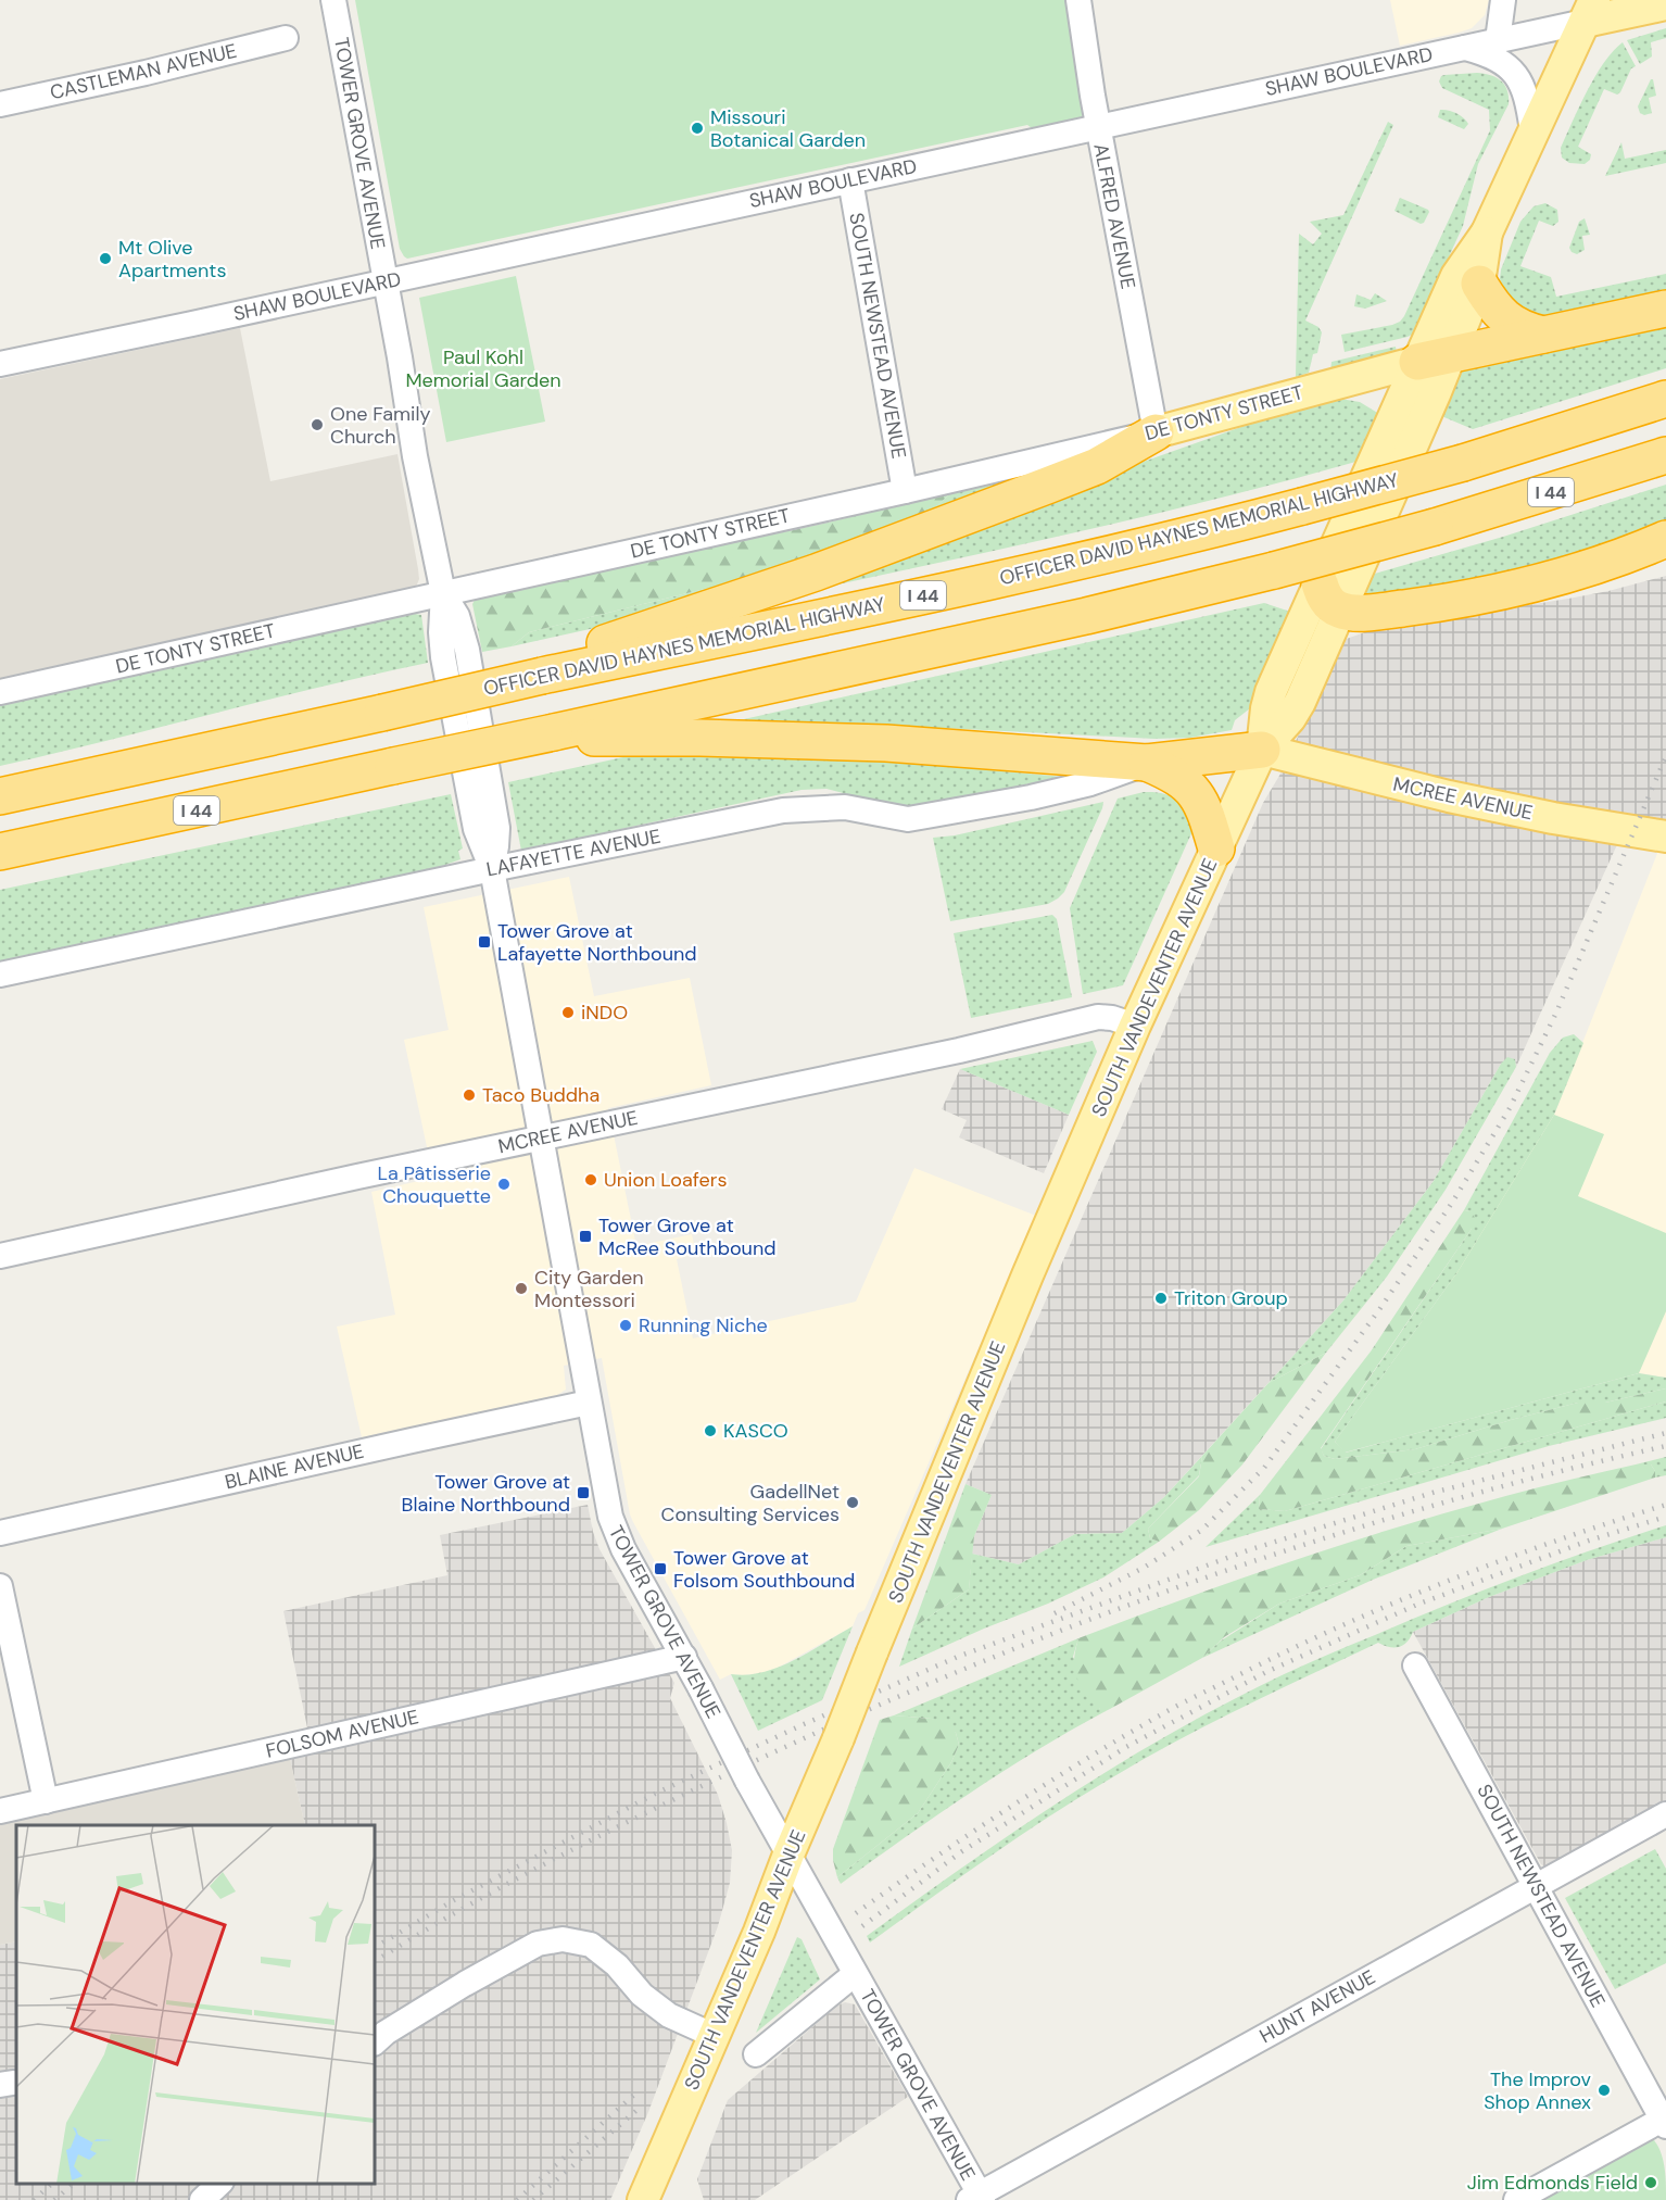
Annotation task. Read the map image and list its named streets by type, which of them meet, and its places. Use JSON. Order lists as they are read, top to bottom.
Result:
{
  "streets": {
    "highway": ["I 44", "OFFICER DAVID HAYNES MEMORIAL HIGHWAY"],
    "main road": [
      "SHAW BOULEVARD",
      "DE TONTY STREET",
      "MCREE AVENUE",
      "SOUTH VANDEVENTER AVENUE"
    ],
    "street": [
      "CASTLEMAN AVENUE",
      "TOWER GROVE AVENUE",
      "ALFRED AVENUE",
      "SOUTH NEWSTEAD AVENUE",
      "LAFAYETTE AVENUE",
      "BLAINE AVENUE",
      "FOLSOM AVENUE",
      "HUNT AVENUE"
    ]
  },
  "crossings": [
    ["SHAW BOULEVARD", "TOWER GROVE AVENUE"],
    ["SHAW BOULEVARD", "ALFRED AVENUE"],
    ["SHAW BOULEVARD", "SOUTH NEWSTEAD AVENUE"],
    ["SHAW BOULEVARD", "SOUTH VANDEVENTER AVENUE"],
    ["TOWER GROVE AVENUE", "DE TONTY STREET"],
    ["TOWER GROVE AVENUE", "MCREE AVENUE"],
    ["TOWER GROVE AVENUE", "LAFAYETTE AVENUE"],
    ["TOWER GROVE AVENUE", "SOUTH VANDEVENTER AVENUE"],
    ["TOWER GROVE AVENUE", "BLAINE AVENUE"],
    ["TOWER GROVE AVENUE", "FOLSOM AVENUE"],
    ["TOWER GROVE AVENUE", "HUNT AVENUE"],
    ["ALFRED AVENUE", "DE TONTY STREET"],
    ["SOUTH NEWSTEAD AVENUE", "DE TONTY STREET"],
    ["SOUTH NEWSTEAD AVENUE", "HUNT AVENUE"],
    ["DE TONTY STREET", "SOUTH VANDEVENTER AVENUE"],
    ["MCREE AVENUE", "SOUTH VANDEVENTER AVENUE"]
  ],
  "parks": ["Paul Kohl Memorial Garden"],
  "places": {
    "other": [
      "Missouri Botanical Garden",
      "Mt Olive Apartments",
      "One Family Church",
      "iNDO",
      "Taco Buddha",
      "Union Loafers",
      "La Pâtisserie Chouquette",
      "City Garden Montessori",
      "Triton Group",
      "Running Niche",
      "KASCO",
      "GadellNet Consulting Services",
      "The Improv Shop Annex",
      "Jim Edmonds Field"
    ],
    "transit": [
      "Tower Grove at Lafayette Northbound",
      "Tower Grove at McRee Southbound",
      "Tower Grove at Blaine Northbound",
      "Tower Grove at Folsom Southbound"
    ]
  }
}
